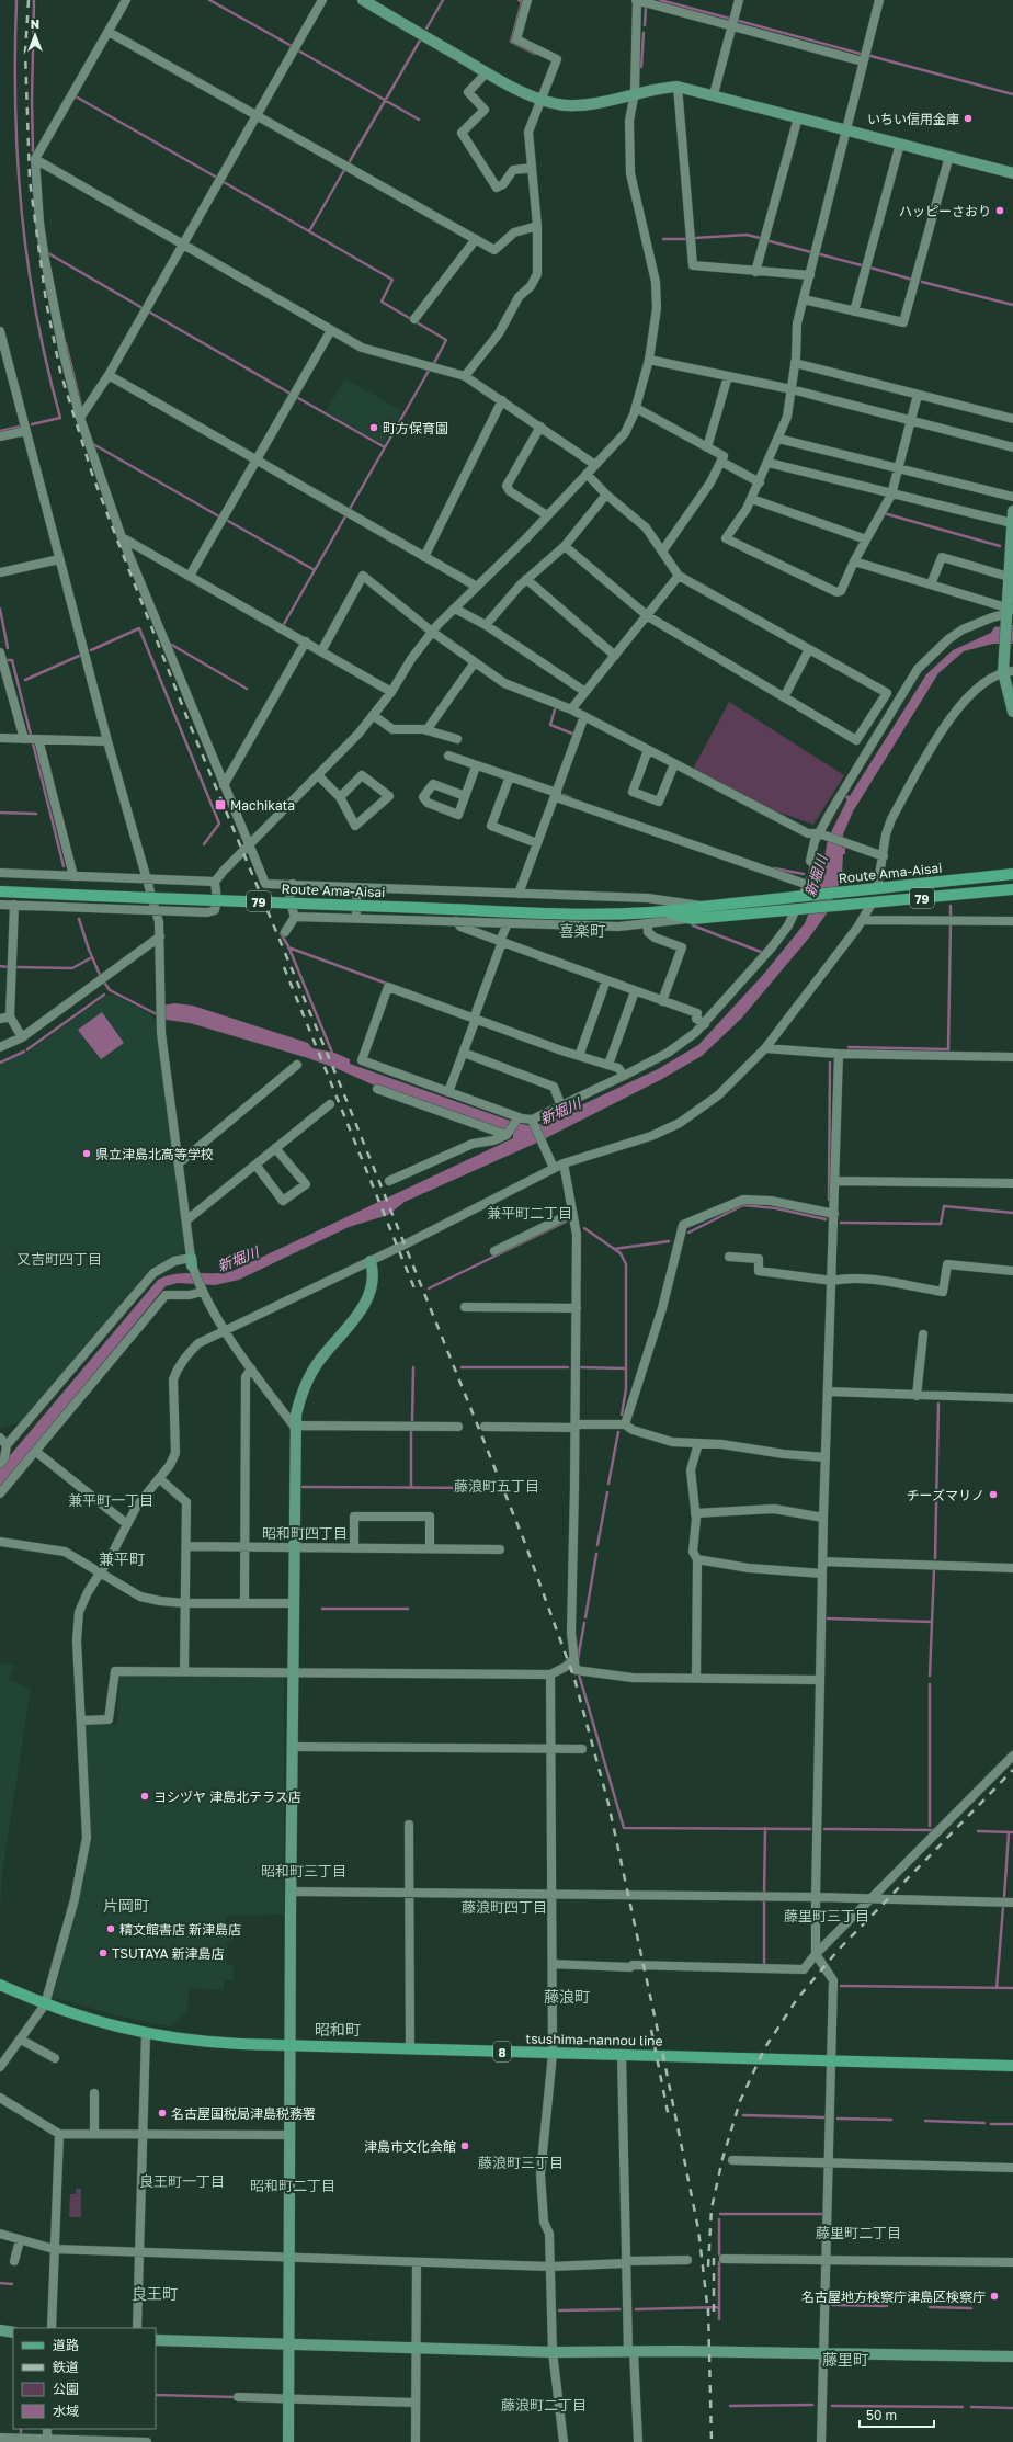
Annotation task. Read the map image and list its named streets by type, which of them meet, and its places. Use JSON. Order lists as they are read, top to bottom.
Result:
{
  "streets": {
    "main road": [
      "Route Ama-Aisai",
      "79",
      "tsushima-nannou line",
      "8"
    ]
  },
  "districts": [
    "喜楽町",
    "兼平町二丁目",
    "又吉町四丁目",
    "藤浪町五丁目",
    "兼平町一丁目",
    "昭和町四丁目",
    "兼平町",
    "昭和町三丁目",
    "片岡町",
    "藤浪町四丁目",
    "藤里町三丁目",
    "藤浪町",
    "昭和町",
    "藤浪町三丁目",
    "良王町一丁目",
    "昭和町二丁目",
    "藤里町二丁目",
    "良王町",
    "藤里町",
    "藤浪町二丁目"
  ],
  "water": ["新堀川"],
  "places": {
    "other": [
      "いちい信用金庫",
      "ハッピーさおり",
      "町方保育園",
      "県立津島北高等学校",
      "チーズマリノ",
      "ヨシヅヤ 津島北テラス店",
      "精文館書店 新津島店",
      "TSUTAYA 新津島店",
      "名古屋国税局津島税務署",
      "津島市文化会館",
      "名古屋地方検察庁津島区検察庁"
    ],
    "transit": ["Machikata"]
  },
  "legend": [
    "道路",
    "鉄道",
    "公園",
    "水域"
  ],
  "scale_bar": "50 m",
  "north": "top"
}
